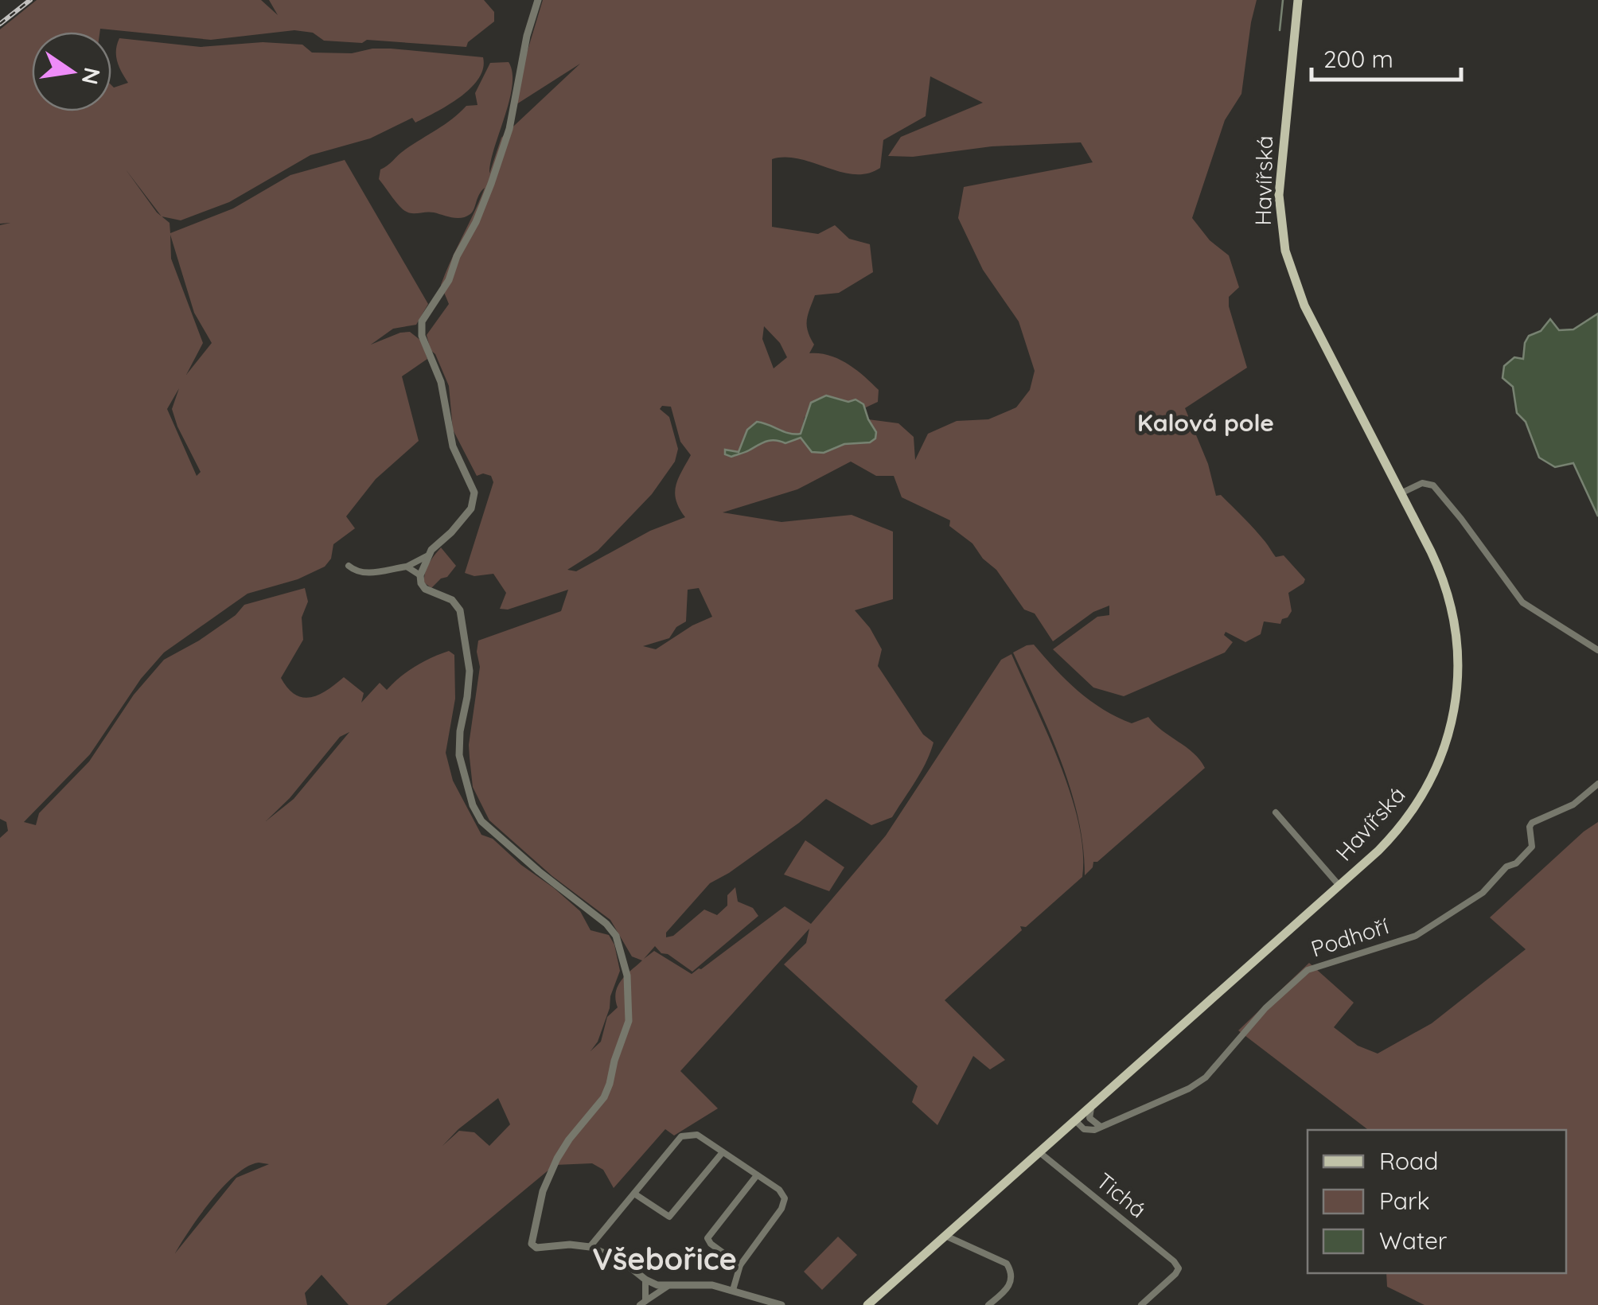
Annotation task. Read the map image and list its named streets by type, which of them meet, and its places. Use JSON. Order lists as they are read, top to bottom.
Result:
{
  "streets": {
    "main road": ["Havířská"],
    "street": ["Podhoří", "Tichá"]
  },
  "crossings": [
    ["Havířská", "Tichá"]
  ],
  "districts": ["Kalová pole", "Všebořice"],
  "legend": ["Road", "Park", "Water"],
  "scale_bar": "200 m",
  "north": "right"
}
